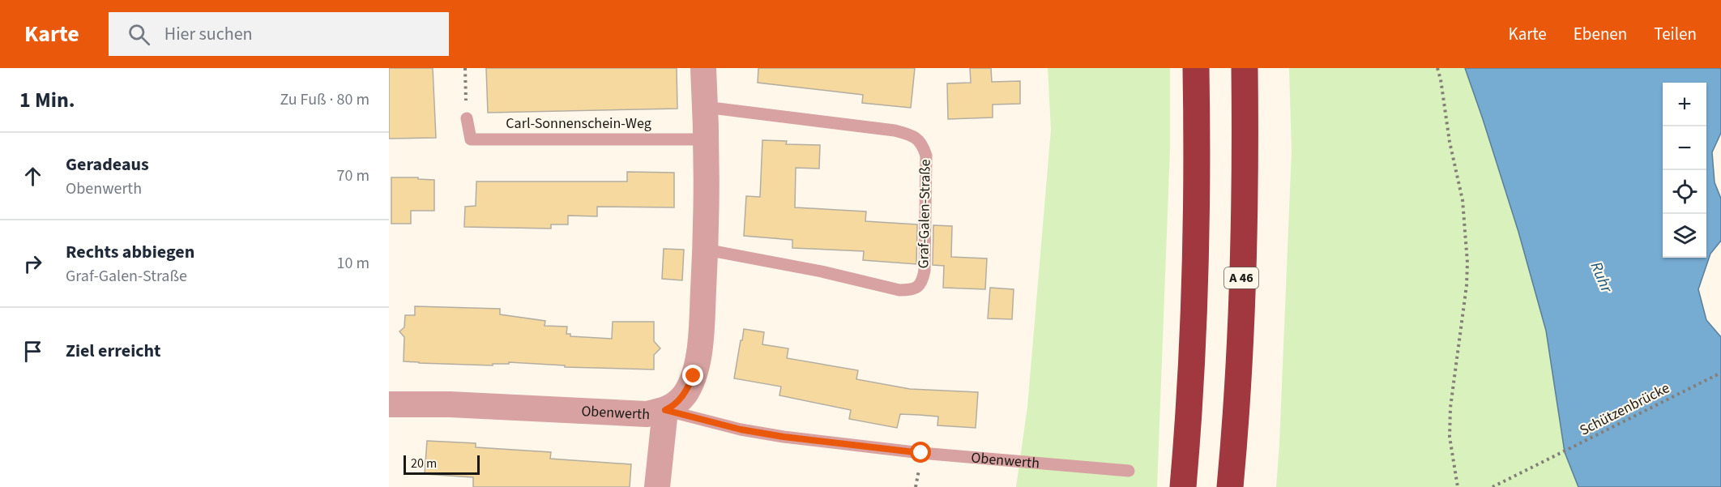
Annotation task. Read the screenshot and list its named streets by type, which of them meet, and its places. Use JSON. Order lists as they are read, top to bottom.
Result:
{
  "streets": {
    "highway": ["A 46"],
    "street": ["Obenwerth"],
    "lane": ["Carl-Sonnenschein-Weg", "Graf-Galen-Straße"],
    "path": ["Schützenbrücke"]
  },
  "water": ["Ruhr"],
  "scale_bar": "20 m",
  "page": {
    "header": "Karte",
    "search": "Hier suchen",
    "nav": ["Karte", "Ebenen", "Teilen"],
    "heading": ["1 Min.", "Zu Fuß · 80 m"],
    "map_buttons": ["+", "−"],
    "list": [
      ["Geradeaus", "Obenwerth", "70 m"],
      ["Rechts abbiegen", "Graf-Galen-Straße", "10 m"],
      "Ziel erreicht"
    ],
    "scale": "20 m"
  }
}
